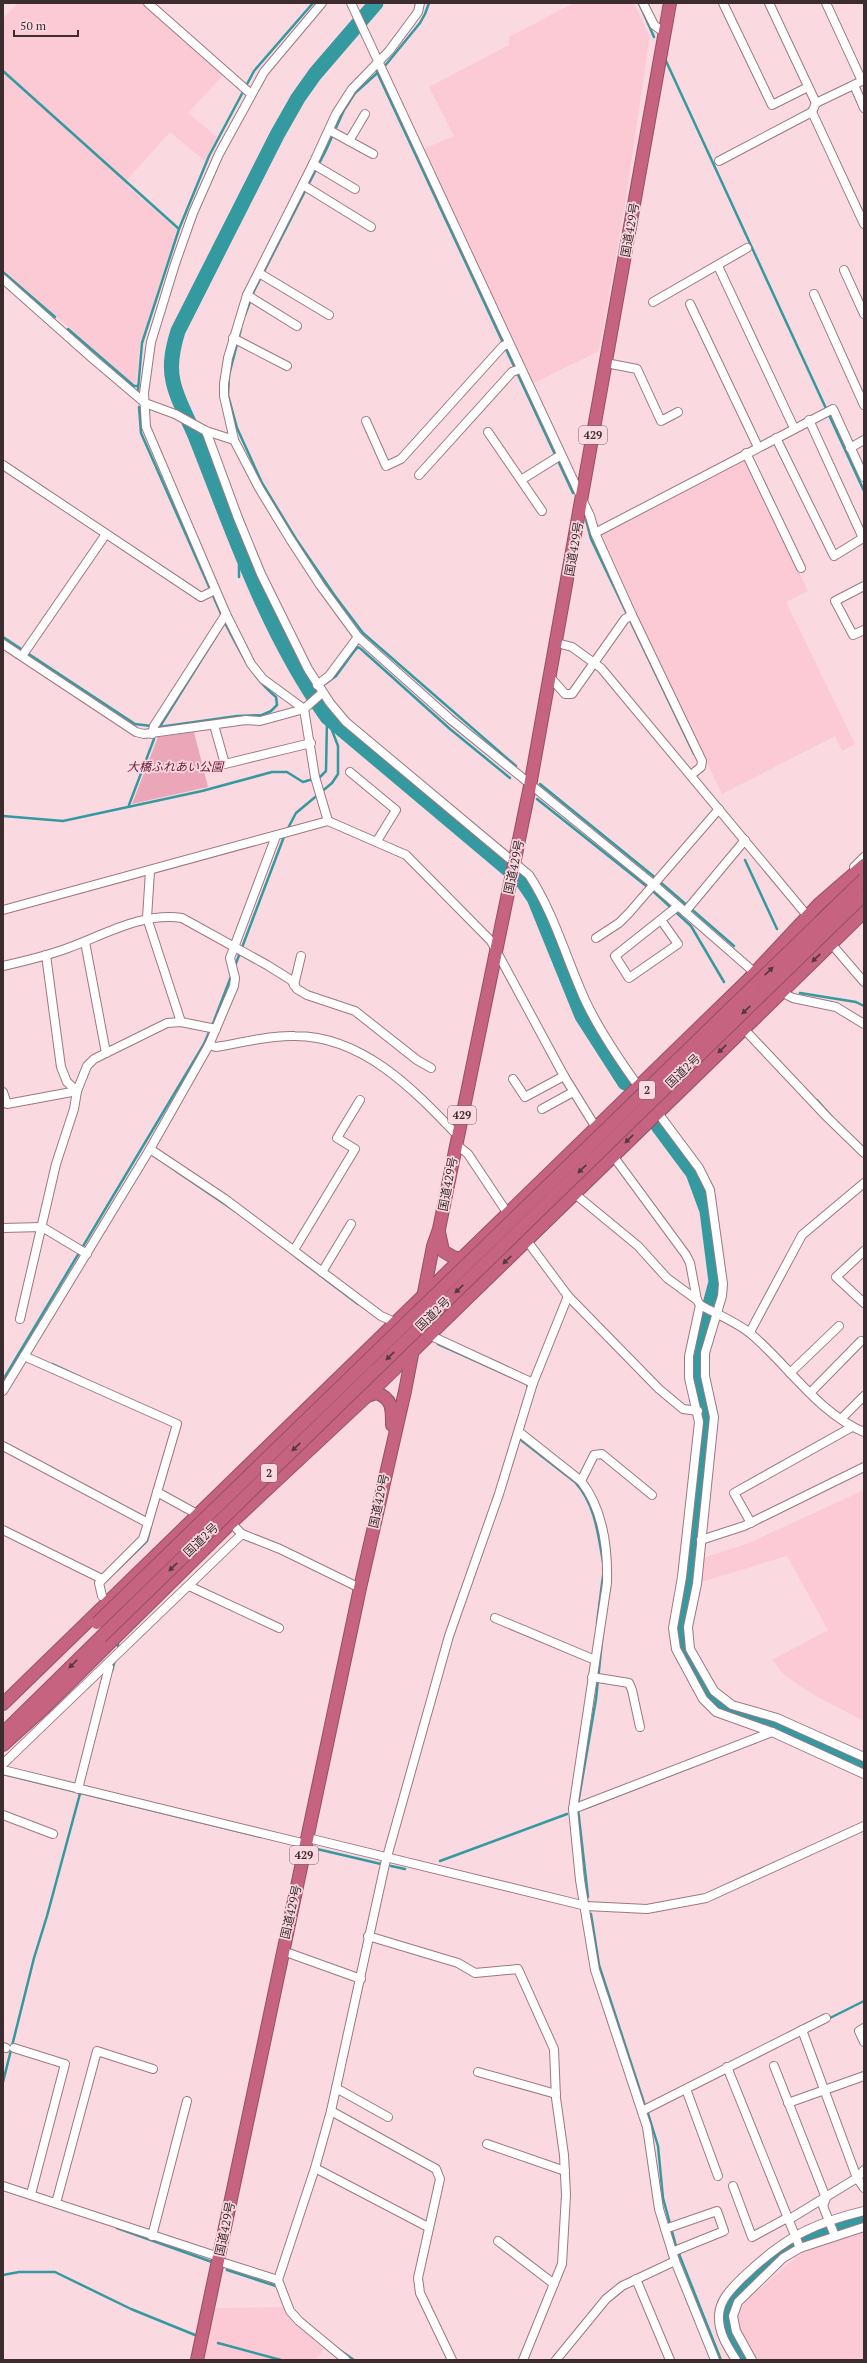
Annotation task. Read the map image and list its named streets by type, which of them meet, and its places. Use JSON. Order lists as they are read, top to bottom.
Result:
{
  "streets": {
    "highway": [
      "国道429号",
      "429",
      "国道2号",
      "2"
    ]
  },
  "parks": ["大橋ふれあい公園"],
  "scale_bar": "50 m"
}
